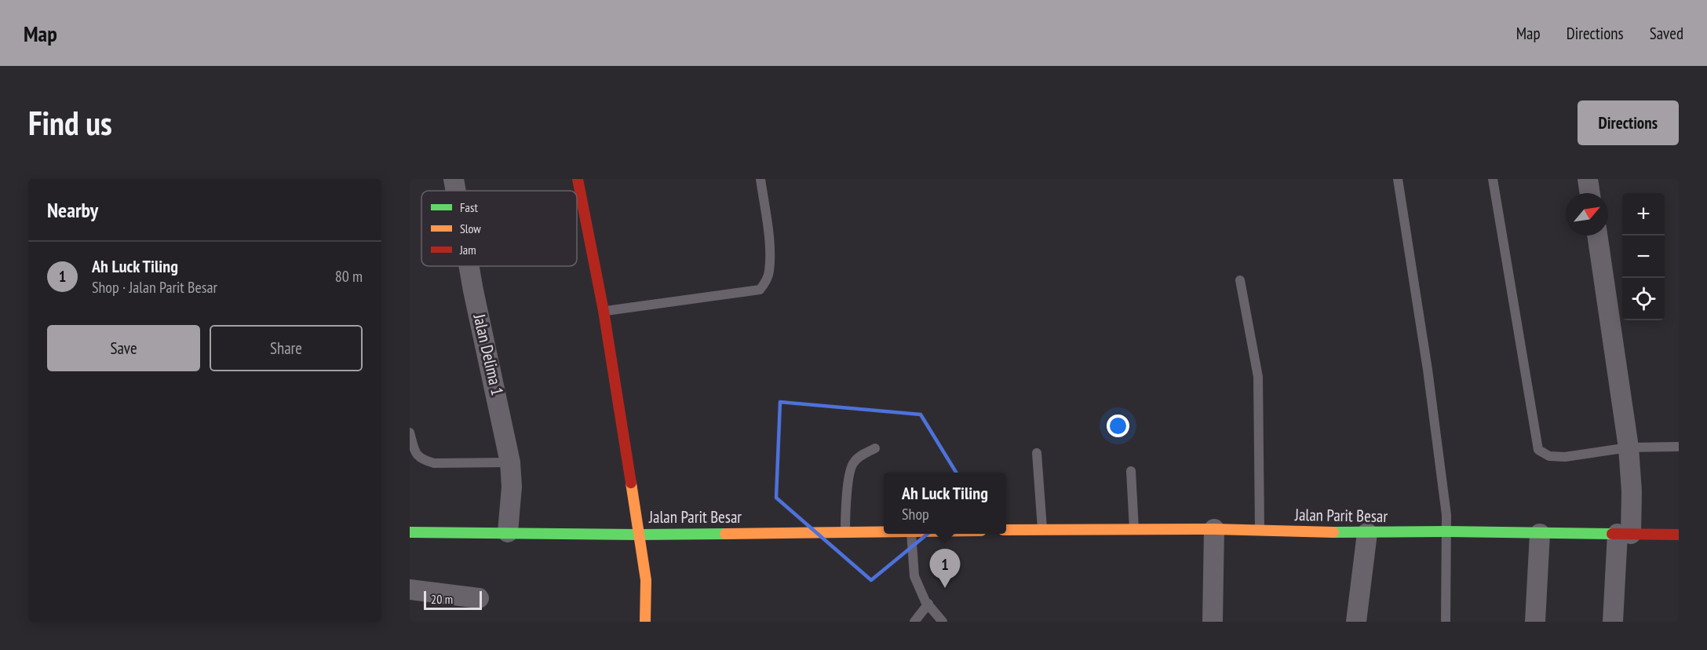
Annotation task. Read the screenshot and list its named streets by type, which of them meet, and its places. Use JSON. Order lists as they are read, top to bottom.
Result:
{
  "streets": {
    "street": ["Jalan Delima 1", "Jalan Parit Besar"]
  },
  "crossings": [
    ["Jalan Delima 1", "Jalan Parit Besar"]
  ],
  "legend": ["Fast", "Slow", "Jam"],
  "scale_bar": "20 m",
  "north": "top right",
  "page": {
    "header": "Map",
    "nav": ["Map", "Directions", "Saved"],
    "buttons": [
      "Directions",
      ["Save", "Share"]
    ],
    "title": "Find us",
    "heading": "Nearby",
    "map_buttons": ["+", "−"],
    "list": [
      {
        "mark": "1",
        "name": "Ah Luck Tiling",
        "note": "Shop · Jalan Parit Besar",
        "value": "80 m"
      }
    ],
    "popup": ["Ah Luck Tiling", "Shop"],
    "pins": "1",
    "scale": "20 m"
  }
}
